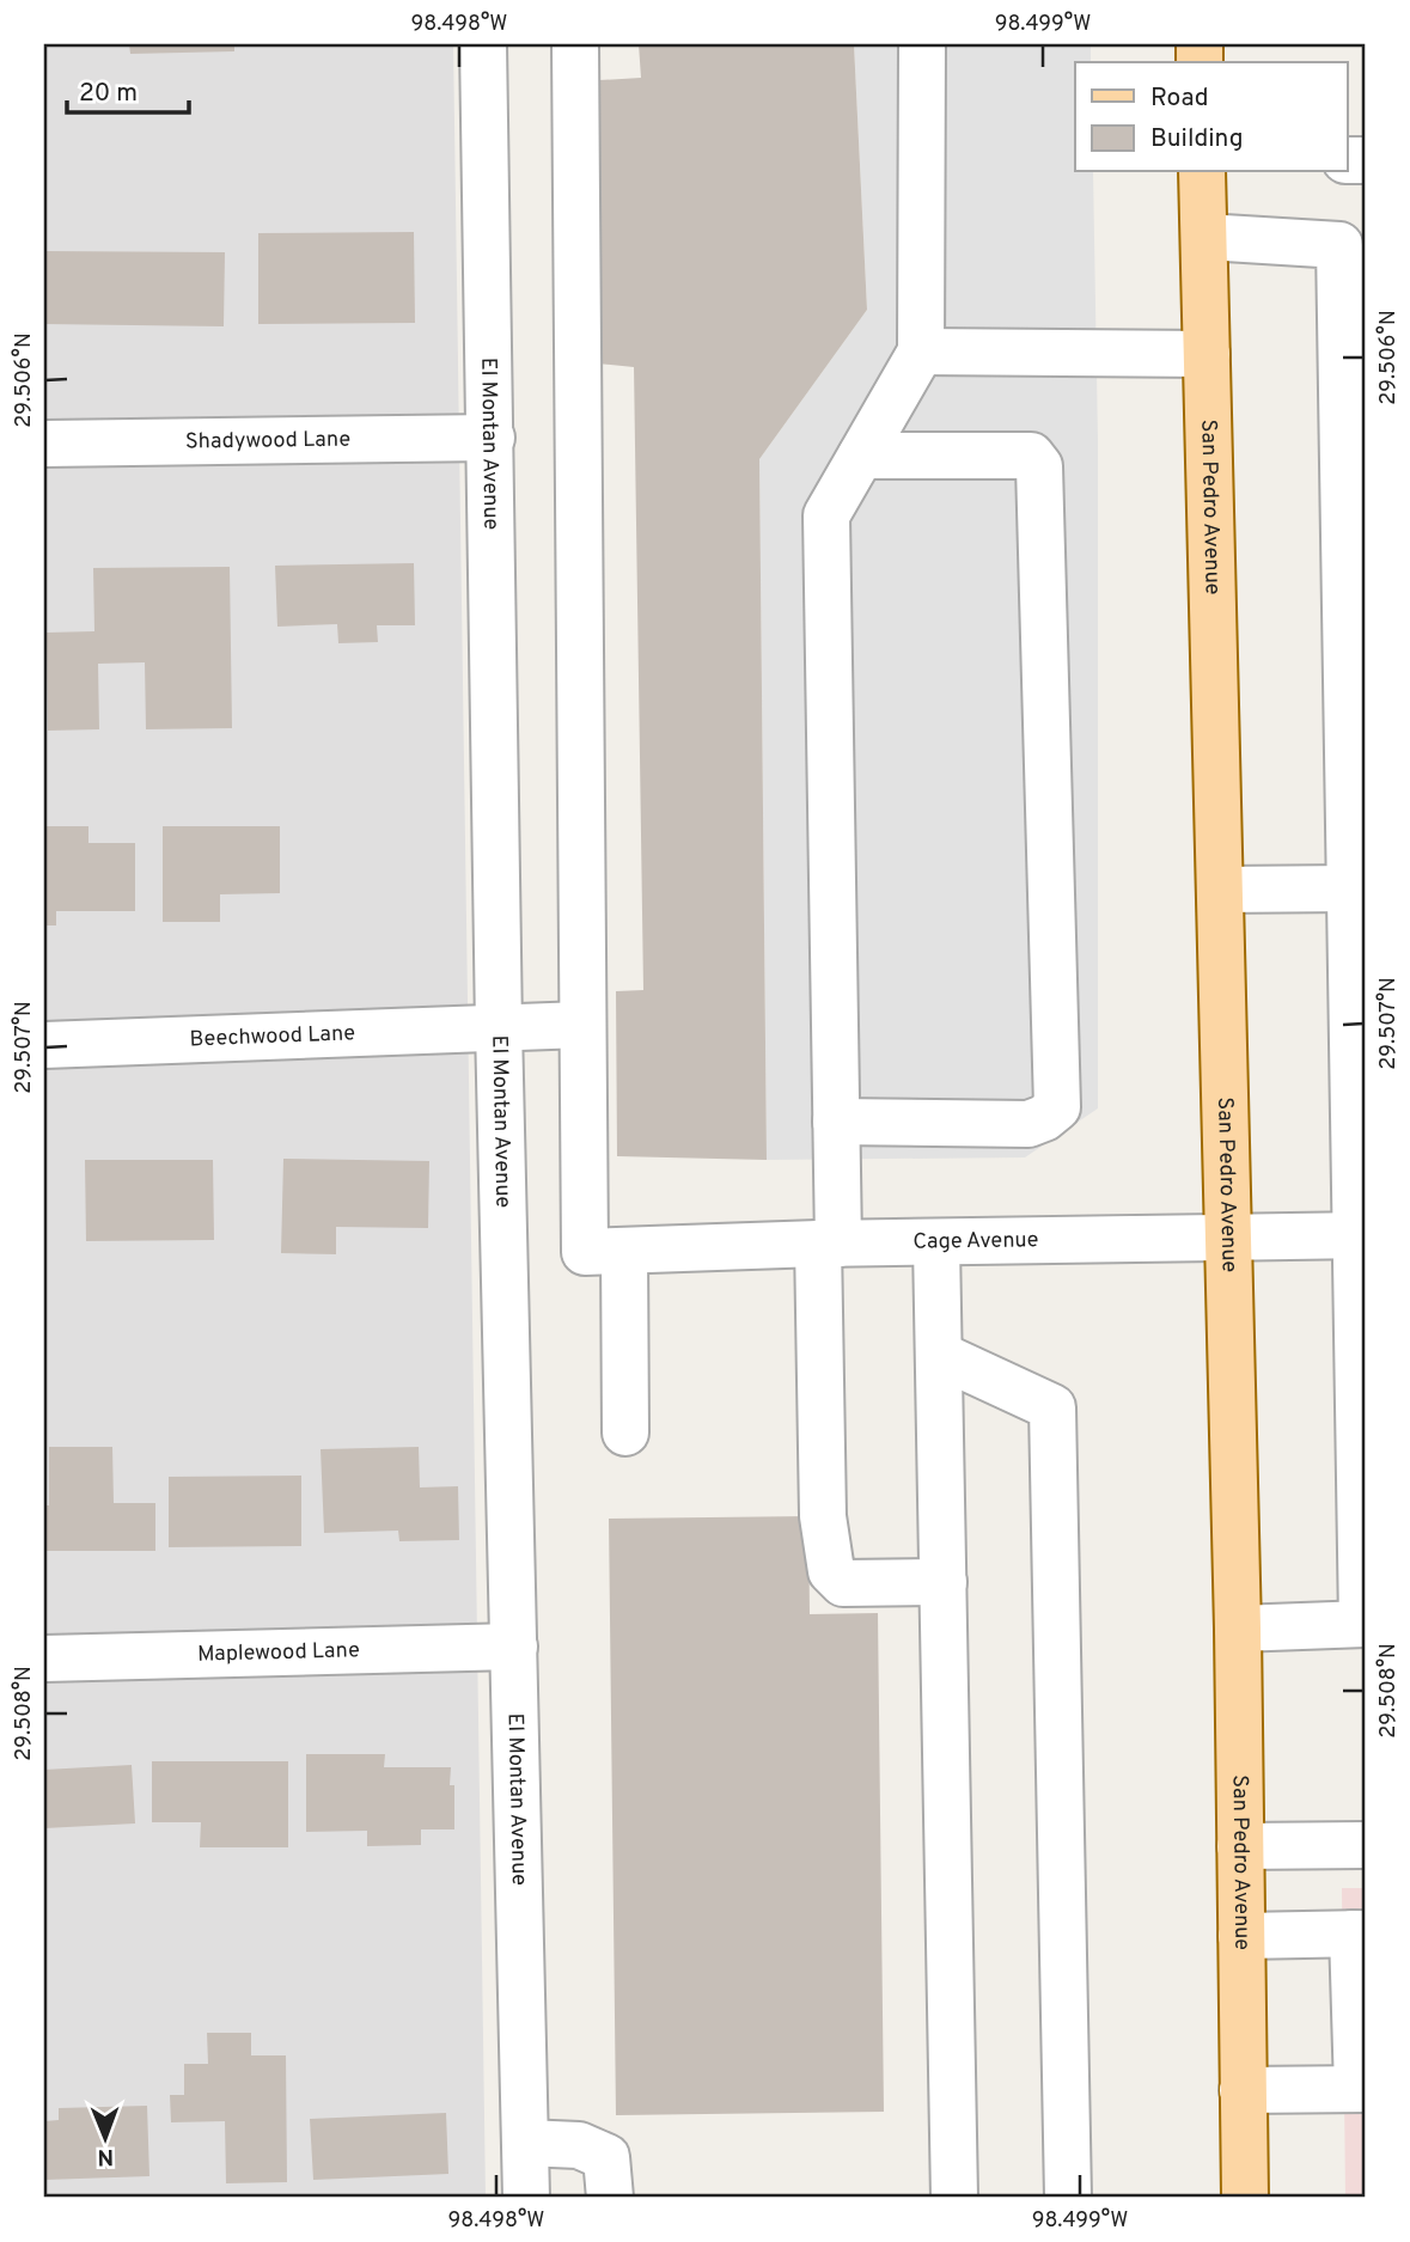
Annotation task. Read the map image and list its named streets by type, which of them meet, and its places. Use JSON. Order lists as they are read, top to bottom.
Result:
{
  "streets": {
    "main road": ["San Pedro Avenue"],
    "street": [
      "Shadywood Lane",
      "El Montan Avenue",
      "Beechwood Lane",
      "Cage Avenue",
      "Maplewood Lane"
    ]
  },
  "crossings": [
    ["Shadywood Lane", "El Montan Avenue"],
    ["El Montan Avenue", "Beechwood Lane"],
    ["El Montan Avenue", "Maplewood Lane"],
    ["San Pedro Avenue", "Cage Avenue"]
  ],
  "legend": ["Road", "Building"],
  "scale_bar": "20 m",
  "north": "bottom",
  "coordinates": [
    "98.498°W",
    "98.499°W",
    "29.506°N",
    "29.507°N",
    "29.508°N"
  ]
}
